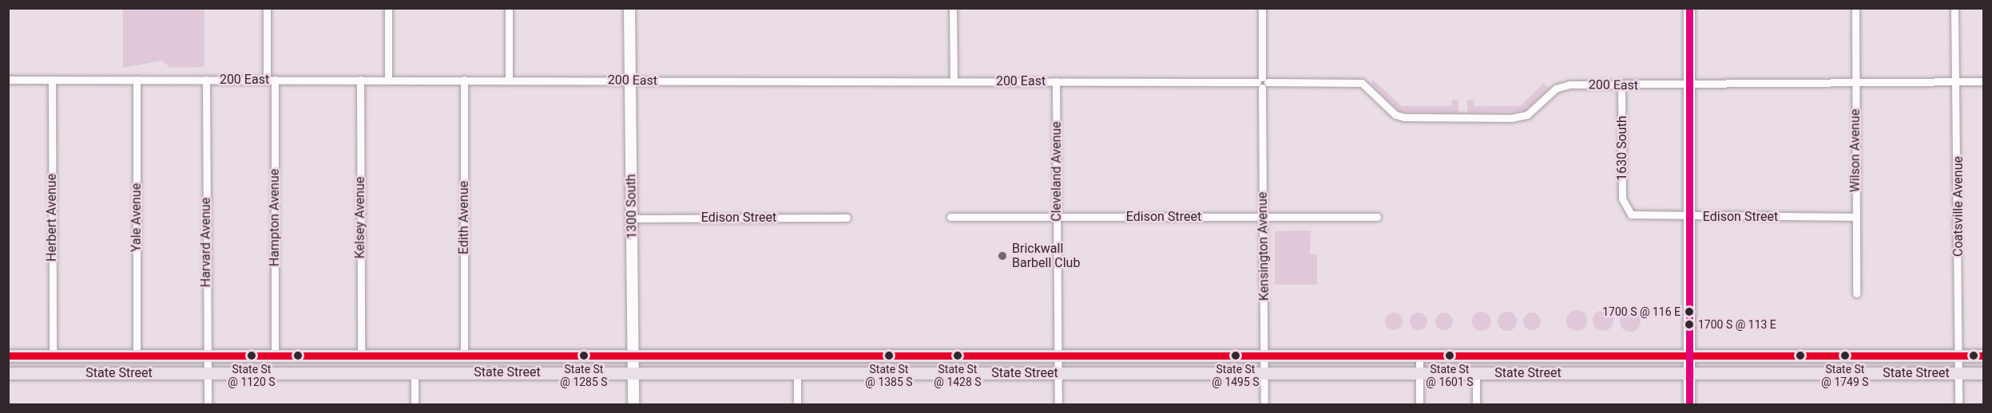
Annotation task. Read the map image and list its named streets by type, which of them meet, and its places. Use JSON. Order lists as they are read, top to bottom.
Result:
{
  "streets": {
    "main road": ["State Street"],
    "street": [
      "200 East",
      "1630 South",
      "Wilson Avenue",
      "Cleveland Avenue",
      "1300 South",
      "Coatsville Avenue",
      "Edison Street",
      "Herbert Avenue",
      "Yale Avenue",
      "Hampton Avenue",
      "Kelsey Avenue",
      "Edith Avenue",
      "Harvard Avenue",
      "Kensington Avenue"
    ]
  },
  "crossings": [
    ["200 East", "1630 South"],
    ["200 East", "Wilson Avenue"],
    ["200 East", "Cleveland Avenue"],
    ["200 East", "1300 South"],
    ["200 East", "Coatsville Avenue"],
    ["200 East", "Herbert Avenue"],
    ["200 East", "Yale Avenue"],
    ["200 East", "Hampton Avenue"],
    ["200 East", "Kelsey Avenue"],
    ["200 East", "Edith Avenue"],
    ["200 East", "Harvard Avenue"],
    ["200 East", "Kensington Avenue"],
    ["1630 South", "Edison Street"],
    ["Wilson Avenue", "Edison Street"],
    ["Cleveland Avenue", "Edison Street"],
    ["Cleveland Avenue", "State Street"],
    ["1300 South", "Edison Street"],
    ["1300 South", "State Street"],
    ["Coatsville Avenue", "State Street"],
    ["Edison Street", "Kensington Avenue"],
    ["Herbert Avenue", "State Street"],
    ["Yale Avenue", "State Street"],
    ["Hampton Avenue", "State Street"],
    ["Kelsey Avenue", "State Street"],
    ["Edith Avenue", "State Street"],
    ["Harvard Avenue", "State Street"],
    ["Kensington Avenue", "State Street"]
  ],
  "places": [
    "Brickwall Barbell Club",
    "1700 S @ 116 E",
    "1700 S @ 113 E",
    "State St @ 1120 S",
    "State St @ 1285 S",
    "State St @ 1385 S",
    "State St @ 1428 S",
    "State St @ 1495 S",
    "State St @ 1601 S",
    "State St @ 1749 S"
  ],
  "lines": ["transit line 200"]
}
